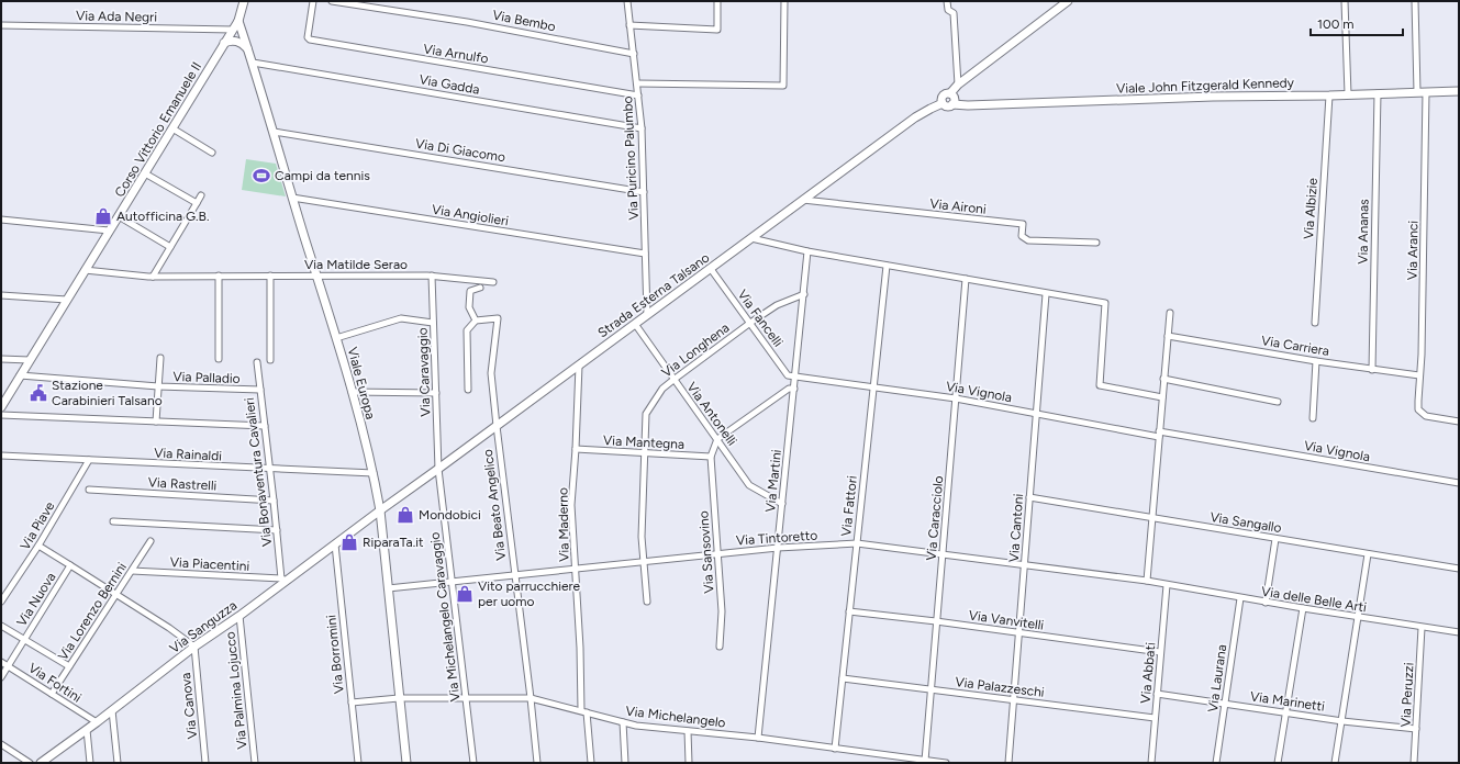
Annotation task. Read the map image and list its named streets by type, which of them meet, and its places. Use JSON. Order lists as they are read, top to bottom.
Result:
{
  "streets": {
    "street": [
      "Via Ada Negri",
      "Via Bembo",
      "Via Arnulfo",
      "Via Gadda",
      "Viale John Fitzgerald Kennedy",
      "Corso Vittorio Emanuele II",
      "Via Di Giacomo",
      "Via Puricino Palumbo",
      "Via Aironi",
      "Via Albizie",
      "Via Angiolieri",
      "Via Ananas",
      "Via Aranci",
      "Via Matilde Serao",
      "Strada Esterna Talsano",
      "Via Fancelli",
      "Via Carriera",
      "Via Longhena",
      "Via Caravaggio",
      "Via Palladio",
      "Viale Europa",
      "Via Vignola",
      "Via Antonelli",
      "Via Mantegna",
      "Via Rainaldi",
      "Via Bonaventura Cavalieri",
      "Via Martini",
      "Via Rastrelli",
      "Via Beato Angelico",
      "Via Fattori",
      "Via Caracciolo",
      "Via Sangallo",
      "Via Maderno",
      "Via Piave",
      "Via Cantoni",
      "Via Tintoretto",
      "Via Sansovino",
      "Via Piacentini",
      "Via Nuova",
      "Via delle Belle Arti",
      "Via Lorenzo Bernini",
      "Via Michelangelo Caravaggio",
      "Via Vanvitelli",
      "Via Sanguzza",
      "Via Borromini",
      "Via Abbati",
      "Via Laurana",
      "Via Fortini",
      "Via Palazzeschi",
      "Via Palmina Lojucco",
      "Via Peruzzi",
      "Via Marinetti",
      "Via Canova",
      "Via Michelangelo"
    ]
  },
  "crossings": [
    ["Via Ada Negri", "Corso Vittorio Emanuele II"],
    ["Via Bembo", "Via Puricino Palumbo"],
    ["Via Arnulfo", "Via Puricino Palumbo"],
    ["Via Gadda", "Via Puricino Palumbo"],
    ["Via Gadda", "Viale Europa"],
    ["Viale John Fitzgerald Kennedy", "Via Albizie"],
    ["Viale John Fitzgerald Kennedy", "Via Ananas"],
    ["Viale John Fitzgerald Kennedy", "Via Aranci"],
    ["Viale John Fitzgerald Kennedy", "Strada Esterna Talsano"],
    ["Corso Vittorio Emanuele II", "Via Matilde Serao"],
    ["Corso Vittorio Emanuele II", "Via Palladio"],
    ["Corso Vittorio Emanuele II", "Viale Europa"],
    ["Via Di Giacomo", "Via Puricino Palumbo"],
    ["Via Di Giacomo", "Viale Europa"],
    ["Via Puricino Palumbo", "Via Angiolieri"],
    ["Via Puricino Palumbo", "Strada Esterna Talsano"],
    ["Via Aironi", "Strada Esterna Talsano"],
    ["Via Angiolieri", "Viale Europa"],
    ["Via Ananas", "Via Carriera"],
    ["Via Aranci", "Via Carriera"],
    ["Via Matilde Serao", "Via Caravaggio"],
    ["Via Matilde Serao", "Viale Europa"],
    ["Strada Esterna Talsano", "Via Fancelli"],
    ["Strada Esterna Talsano", "Via Caravaggio"],
    ["Strada Esterna Talsano", "Viale Europa"],
    ["Strada Esterna Talsano", "Via Antonelli"],
    ["Strada Esterna Talsano", "Via Beato Angelico"],
    ["Strada Esterna Talsano", "Via Maderno"],
    ["Strada Esterna Talsano", "Via Michelangelo Caravaggio"],
    ["Strada Esterna Talsano", "Via Sanguzza"],
    ["Via Fancelli", "Via Longhena"],
    ["Via Fancelli", "Via Vignola"],
    ["Via Fancelli", "Via Martini"],
    ["Via Longhena", "Via Antonelli"],
    ["Via Longhena", "Via Mantegna"],
    ["Via Longhena", "Via Martini"],
    ["Via Longhena", "Via Tintoretto"],
    ["Via Caravaggio", "Via Michelangelo Caravaggio"],
    ["Via Palladio", "Via Bonaventura Cavalieri"],
    ["Viale Europa", "Via Rainaldi"],
    ["Viale Europa", "Via Tintoretto"],
    ["Viale Europa", "Via Sanguzza"],
    ["Viale Europa", "Via Michelangelo"],
    ["Via Vignola", "Via Martini"],
    ["Via Vignola", "Via Fattori"],
    ["Via Vignola", "Via Caracciolo"],
    ["Via Vignola", "Via Cantoni"],
    ["Via Antonelli", "Via Martini"],
    ["Via Mantegna", "Via Maderno"],
    ["Via Mantegna", "Via Sansovino"],
    ["Via Rainaldi", "Via Bonaventura Cavalieri"],
    ["Via Rainaldi", "Via Piave"],
    ["Via Bonaventura Cavalieri", "Via Rastrelli"],
    ["Via Bonaventura Cavalieri", "Via Piacentini"],
    ["Via Bonaventura Cavalieri", "Via Sanguzza"],
    ["Via Martini", "Via Tintoretto"],
    ["Via Martini", "Via Michelangelo"],
    ["Via Beato Angelico", "Via Tintoretto"],
    ["Via Beato Angelico", "Via Michelangelo"],
    ["Via Fattori", "Via Tintoretto"],
    ["Via Fattori", "Via Vanvitelli"],
    ["Via Fattori", "Via Palazzeschi"],
    ["Via Fattori", "Via Michelangelo"],
    ["Via Caracciolo", "Via Tintoretto"],
    ["Via Caracciolo", "Via Vanvitelli"],
    ["Via Caracciolo", "Via Palazzeschi"],
    ["Via Caracciolo", "Via Michelangelo"],
    ["Via Sangallo", "Via Cantoni"],
    ["Via Maderno", "Via Tintoretto"],
    ["Via Maderno", "Via Michelangelo"],
    ["Via Piave", "Via Nuova"],
    ["Via Cantoni", "Via Tintoretto"],
    ["Via Cantoni", "Via Vanvitelli"],
    ["Via Cantoni", "Via Palazzeschi"],
    ["Via Tintoretto", "Via Sansovino"],
    ["Via Tintoretto", "Via delle Belle Arti"],
    ["Via Tintoretto", "Via Michelangelo Caravaggio"],
    ["Via Tintoretto", "Via Abbati"],
    ["Via Piacentini", "Via Lorenzo Bernini"],
    ["Via Piacentini", "Via Sanguzza"],
    ["Via Nuova", "Via Fortini"],
    ["Via delle Belle Arti", "Via Abbati"],
    ["Via delle Belle Arti", "Via Laurana"],
    ["Via delle Belle Arti", "Via Peruzzi"],
    ["Via Lorenzo Bernini", "Via Fortini"],
    ["Via Michelangelo Caravaggio", "Via Michelangelo"],
    ["Via Vanvitelli", "Via Abbati"],
    ["Via Sanguzza", "Via Borromini"],
    ["Via Sanguzza", "Via Fortini"],
    ["Via Sanguzza", "Via Palmina Lojucco"],
    ["Via Sanguzza", "Via Canova"],
    ["Via Borromini", "Via Michelangelo"],
    ["Via Abbati", "Via Palazzeschi"],
    ["Via Abbati", "Via Marinetti"],
    ["Via Laurana", "Via Marinetti"],
    ["Via Peruzzi", "Via Marinetti"]
  ],
  "places": {
    "sports": ["Campi da tennis"],
    "shop": [
      "Autofficina G.B.",
      "Mondobici",
      "RiparaTa.it",
      "Vito parrucchiere per uomo"
    ],
    "public building": ["Stazione Carabinieri Talsano"]
  },
  "scale_bar": "100 m"
}
